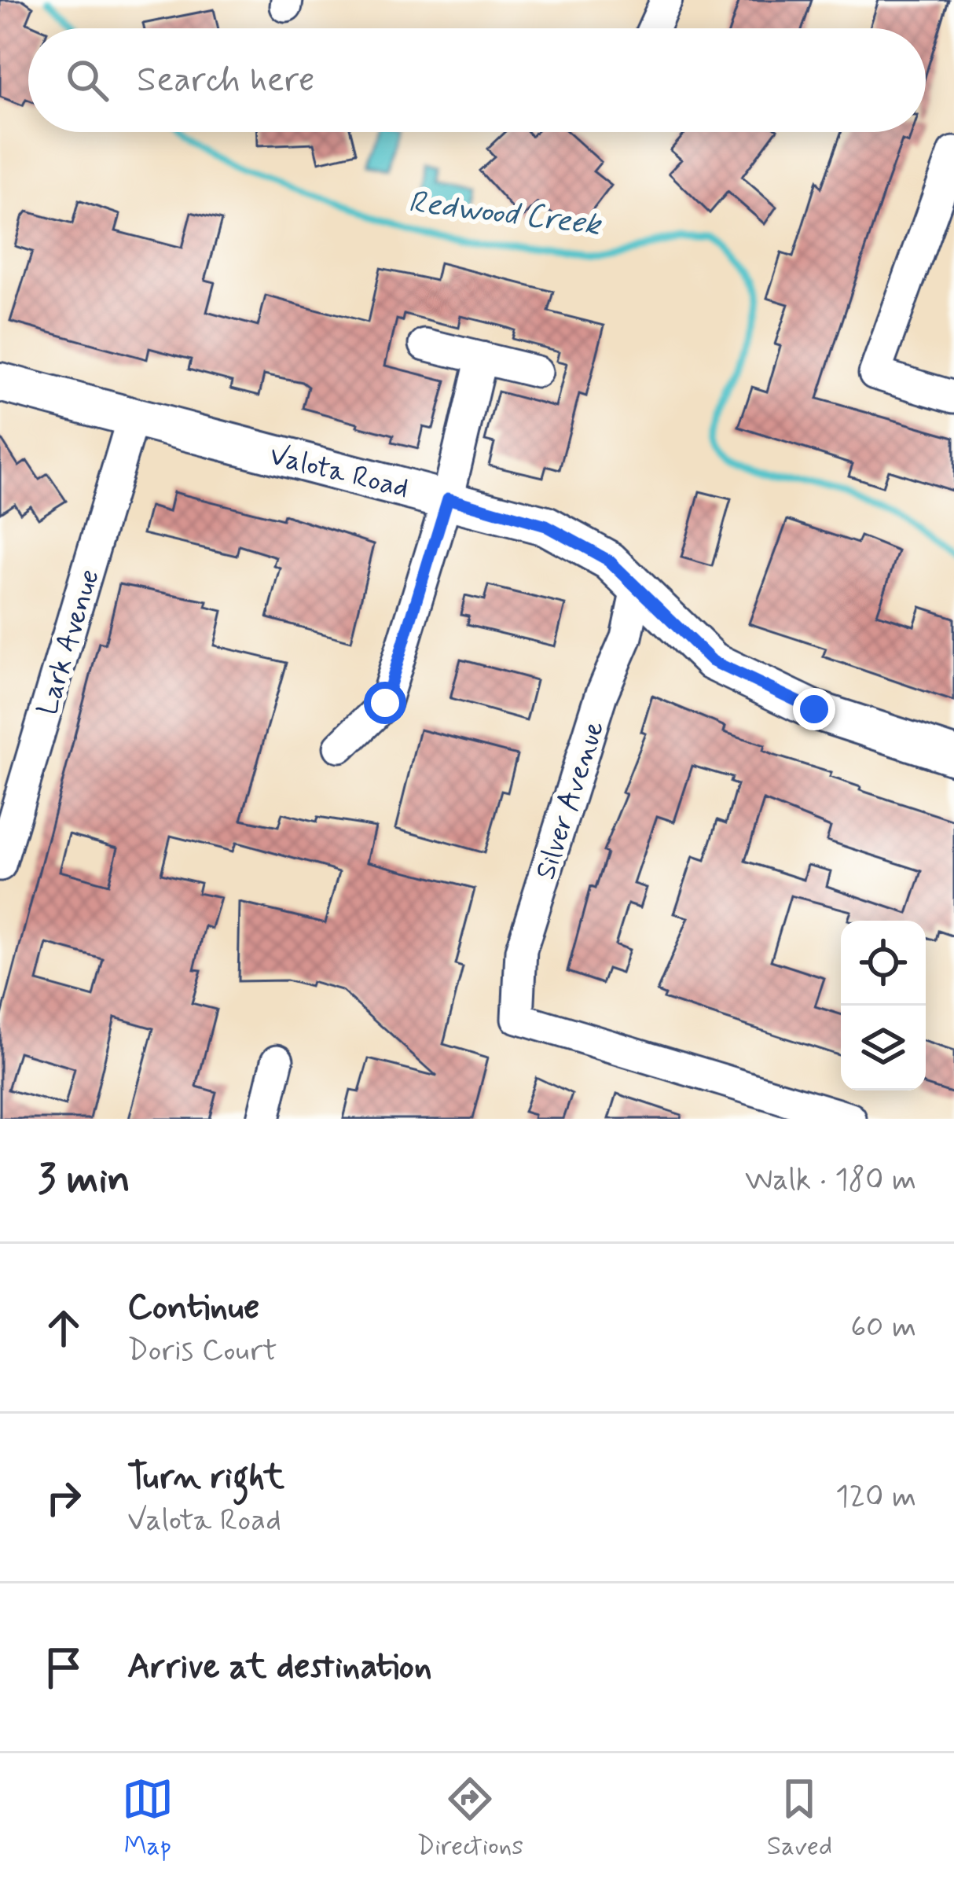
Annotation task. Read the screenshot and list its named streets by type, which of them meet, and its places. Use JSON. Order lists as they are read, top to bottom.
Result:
{
  "streets": {
    "street": ["Valota Road", "Lark Avenue", "Silver Avenue"]
  },
  "crossings": [
    ["Valota Road", "Lark Avenue"],
    ["Valota Road", "Silver Avenue"]
  ],
  "water": ["Redwood Creek"],
  "page": {
    "search": "Search here",
    "heading": ["3 min", "Walk · 180 m"],
    "list": [
      ["Continue", "Doris Court", "60 m"],
      ["Turn right", "Valota Road", "120 m"],
      "Arrive at destination"
    ],
    "nav": ["Map", "Directions", "Saved"]
  }
}
